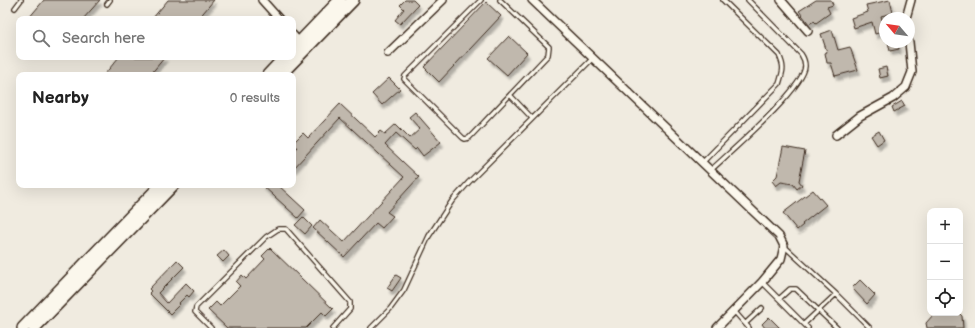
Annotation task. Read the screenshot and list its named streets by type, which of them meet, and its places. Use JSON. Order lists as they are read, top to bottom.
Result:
{
  "north": "top left",
  "page": {
    "search": "Search here",
    "heading": ["Nearby", "0 results"],
    "map_buttons": ["+", "−"]
  }
}
